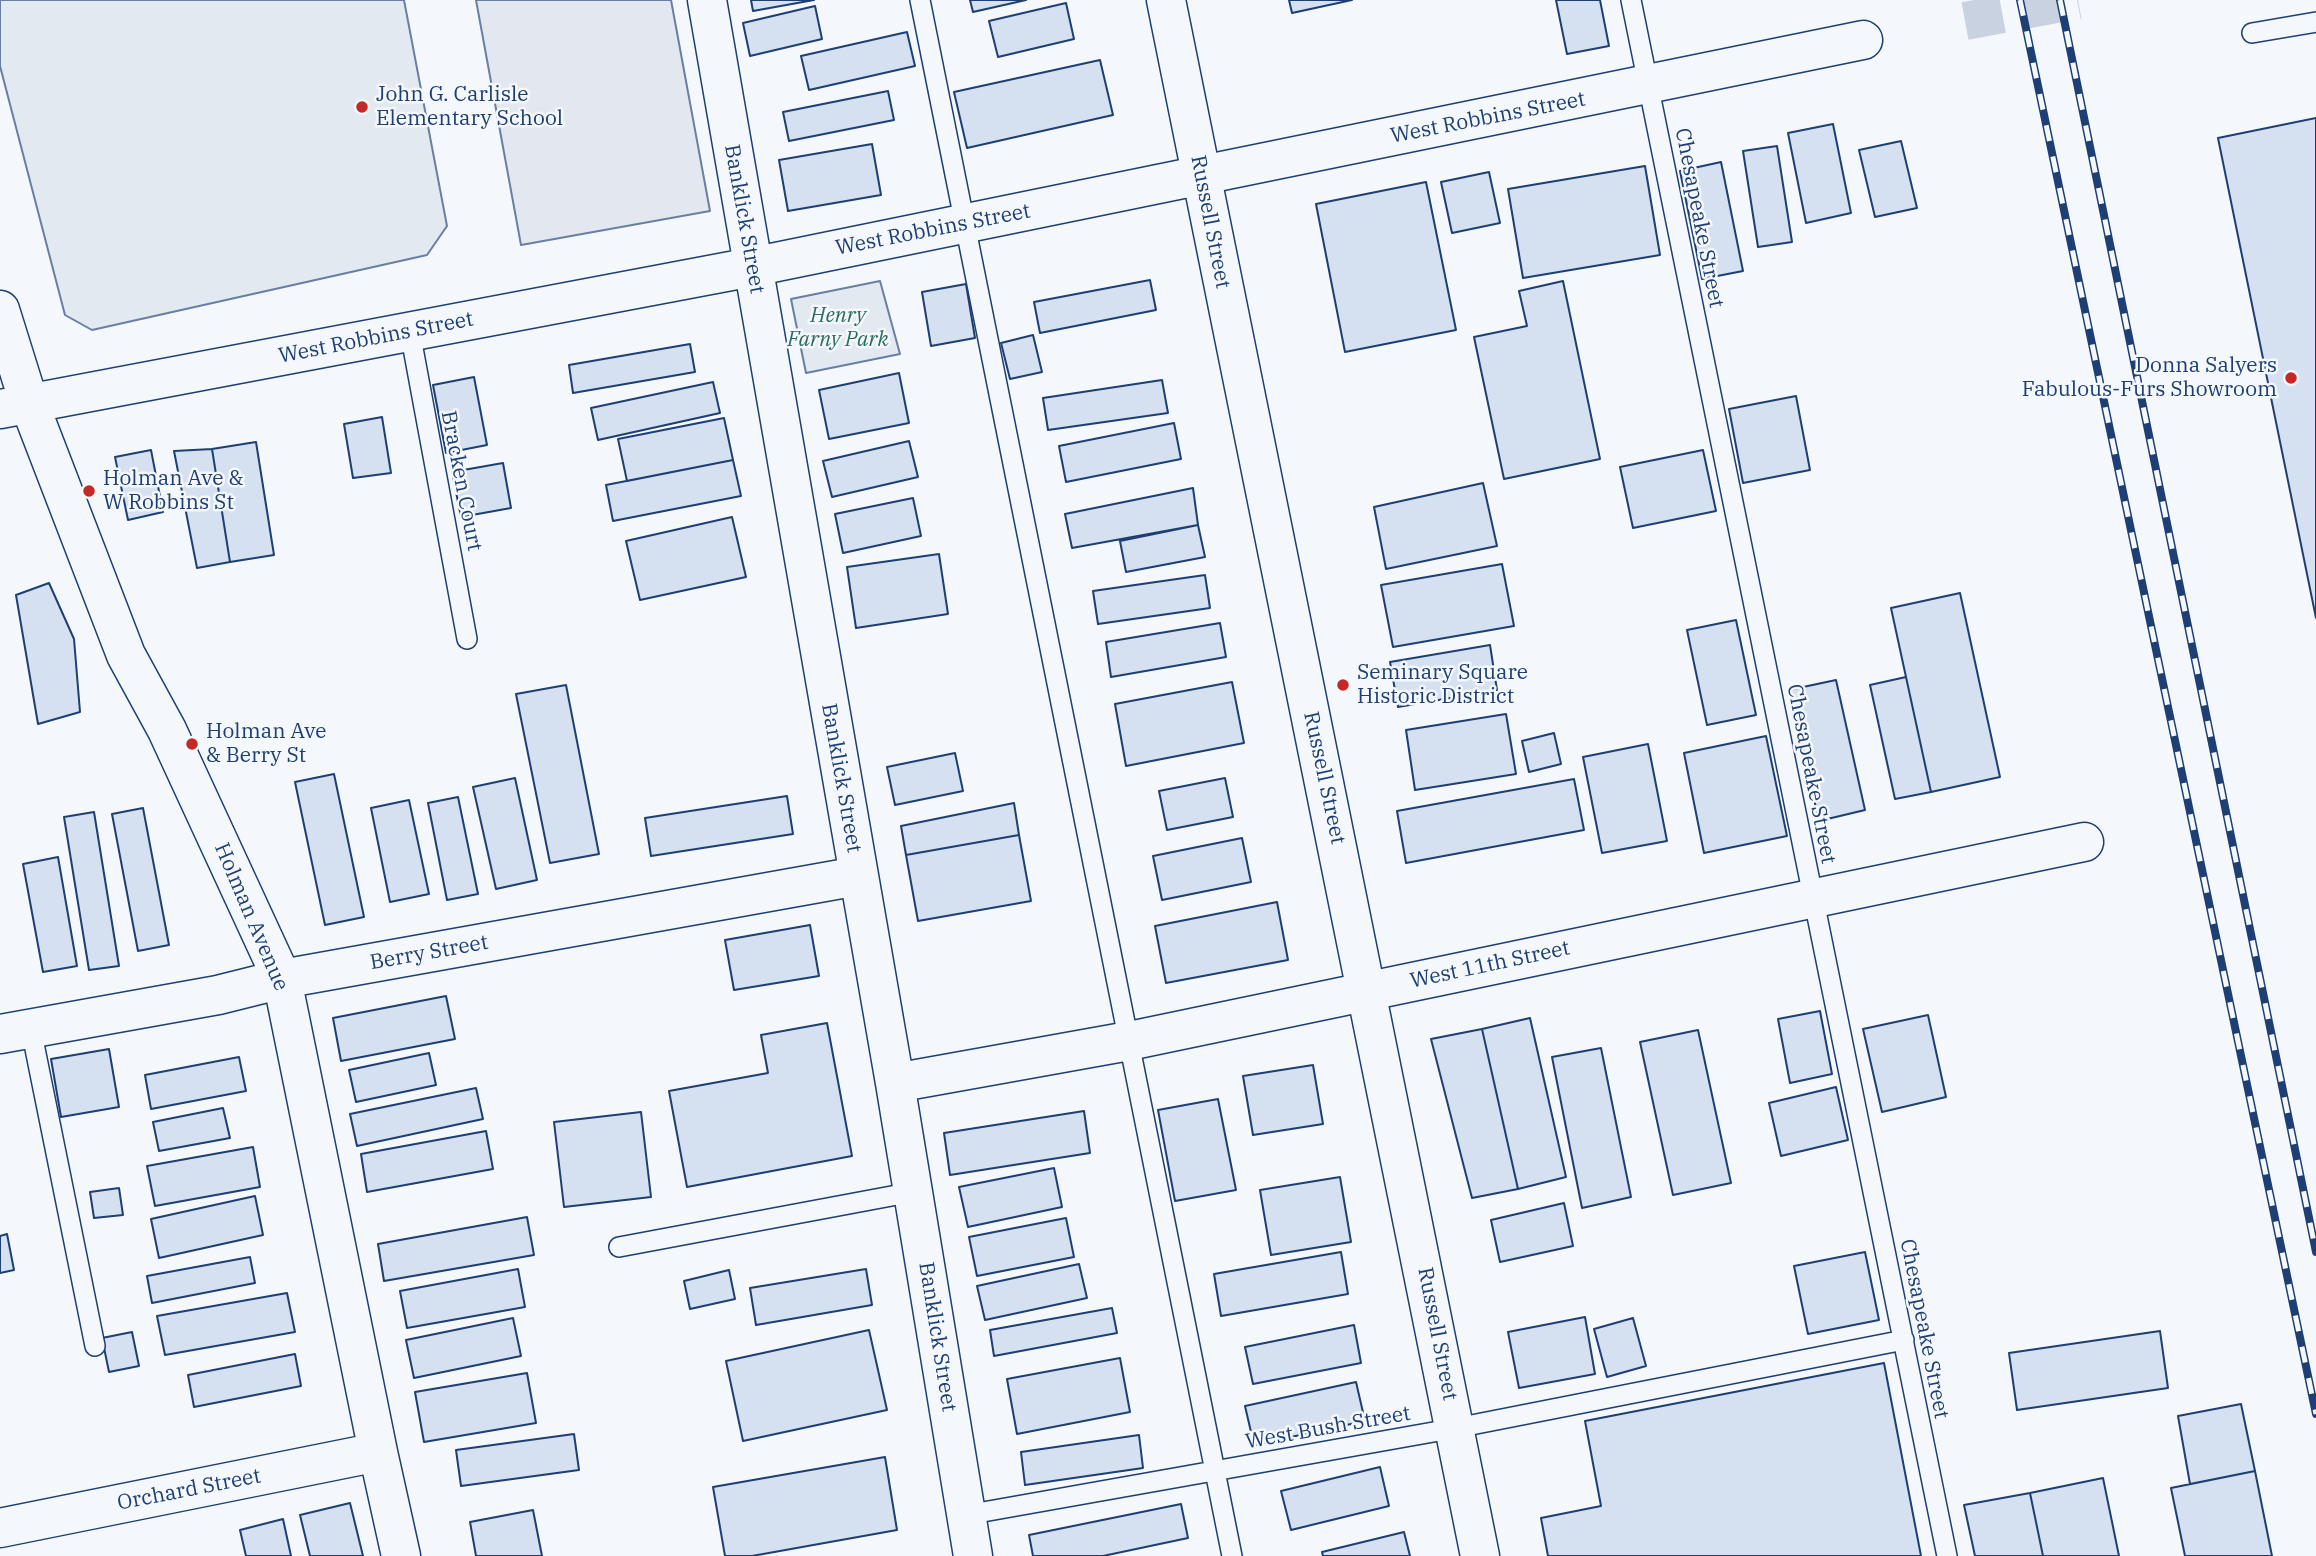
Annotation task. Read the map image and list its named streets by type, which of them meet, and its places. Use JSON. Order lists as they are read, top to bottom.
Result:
{
  "streets": {
    "street": [
      "West Robbins Street",
      "Banklick Street",
      "Russell Street",
      "Holman Avenue",
      "Berry Street",
      "West 11th Street",
      "Orchard Street"
    ],
    "lane": ["Chesapeake Street", "Bracken Court", "West Bush Street"]
  },
  "crossings": [
    ["West Robbins Street", "Chesapeake Street"],
    ["West Robbins Street", "Banklick Street"],
    ["West Robbins Street", "Russell Street"],
    ["West Robbins Street", "Bracken Court"],
    ["West Robbins Street", "Holman Avenue"],
    ["Chesapeake Street", "West 11th Street"],
    ["Chesapeake Street", "West Bush Street"],
    ["Banklick Street", "Berry Street"],
    ["Banklick Street", "West 11th Street"],
    ["Banklick Street", "West Bush Street"],
    ["Russell Street", "West 11th Street"],
    ["Russell Street", "West Bush Street"],
    ["Holman Avenue", "Berry Street"],
    ["Holman Avenue", "Orchard Street"]
  ],
  "parks": ["Henry Farny Park"],
  "places": [
    "John G. Carlisle Elementary School",
    "Donna Salyers Fabulous-Furs Showroom",
    "Holman Ave & W Robbins St",
    "Seminary Square Historic District",
    "Holman Ave & Berry St"
  ]
}
